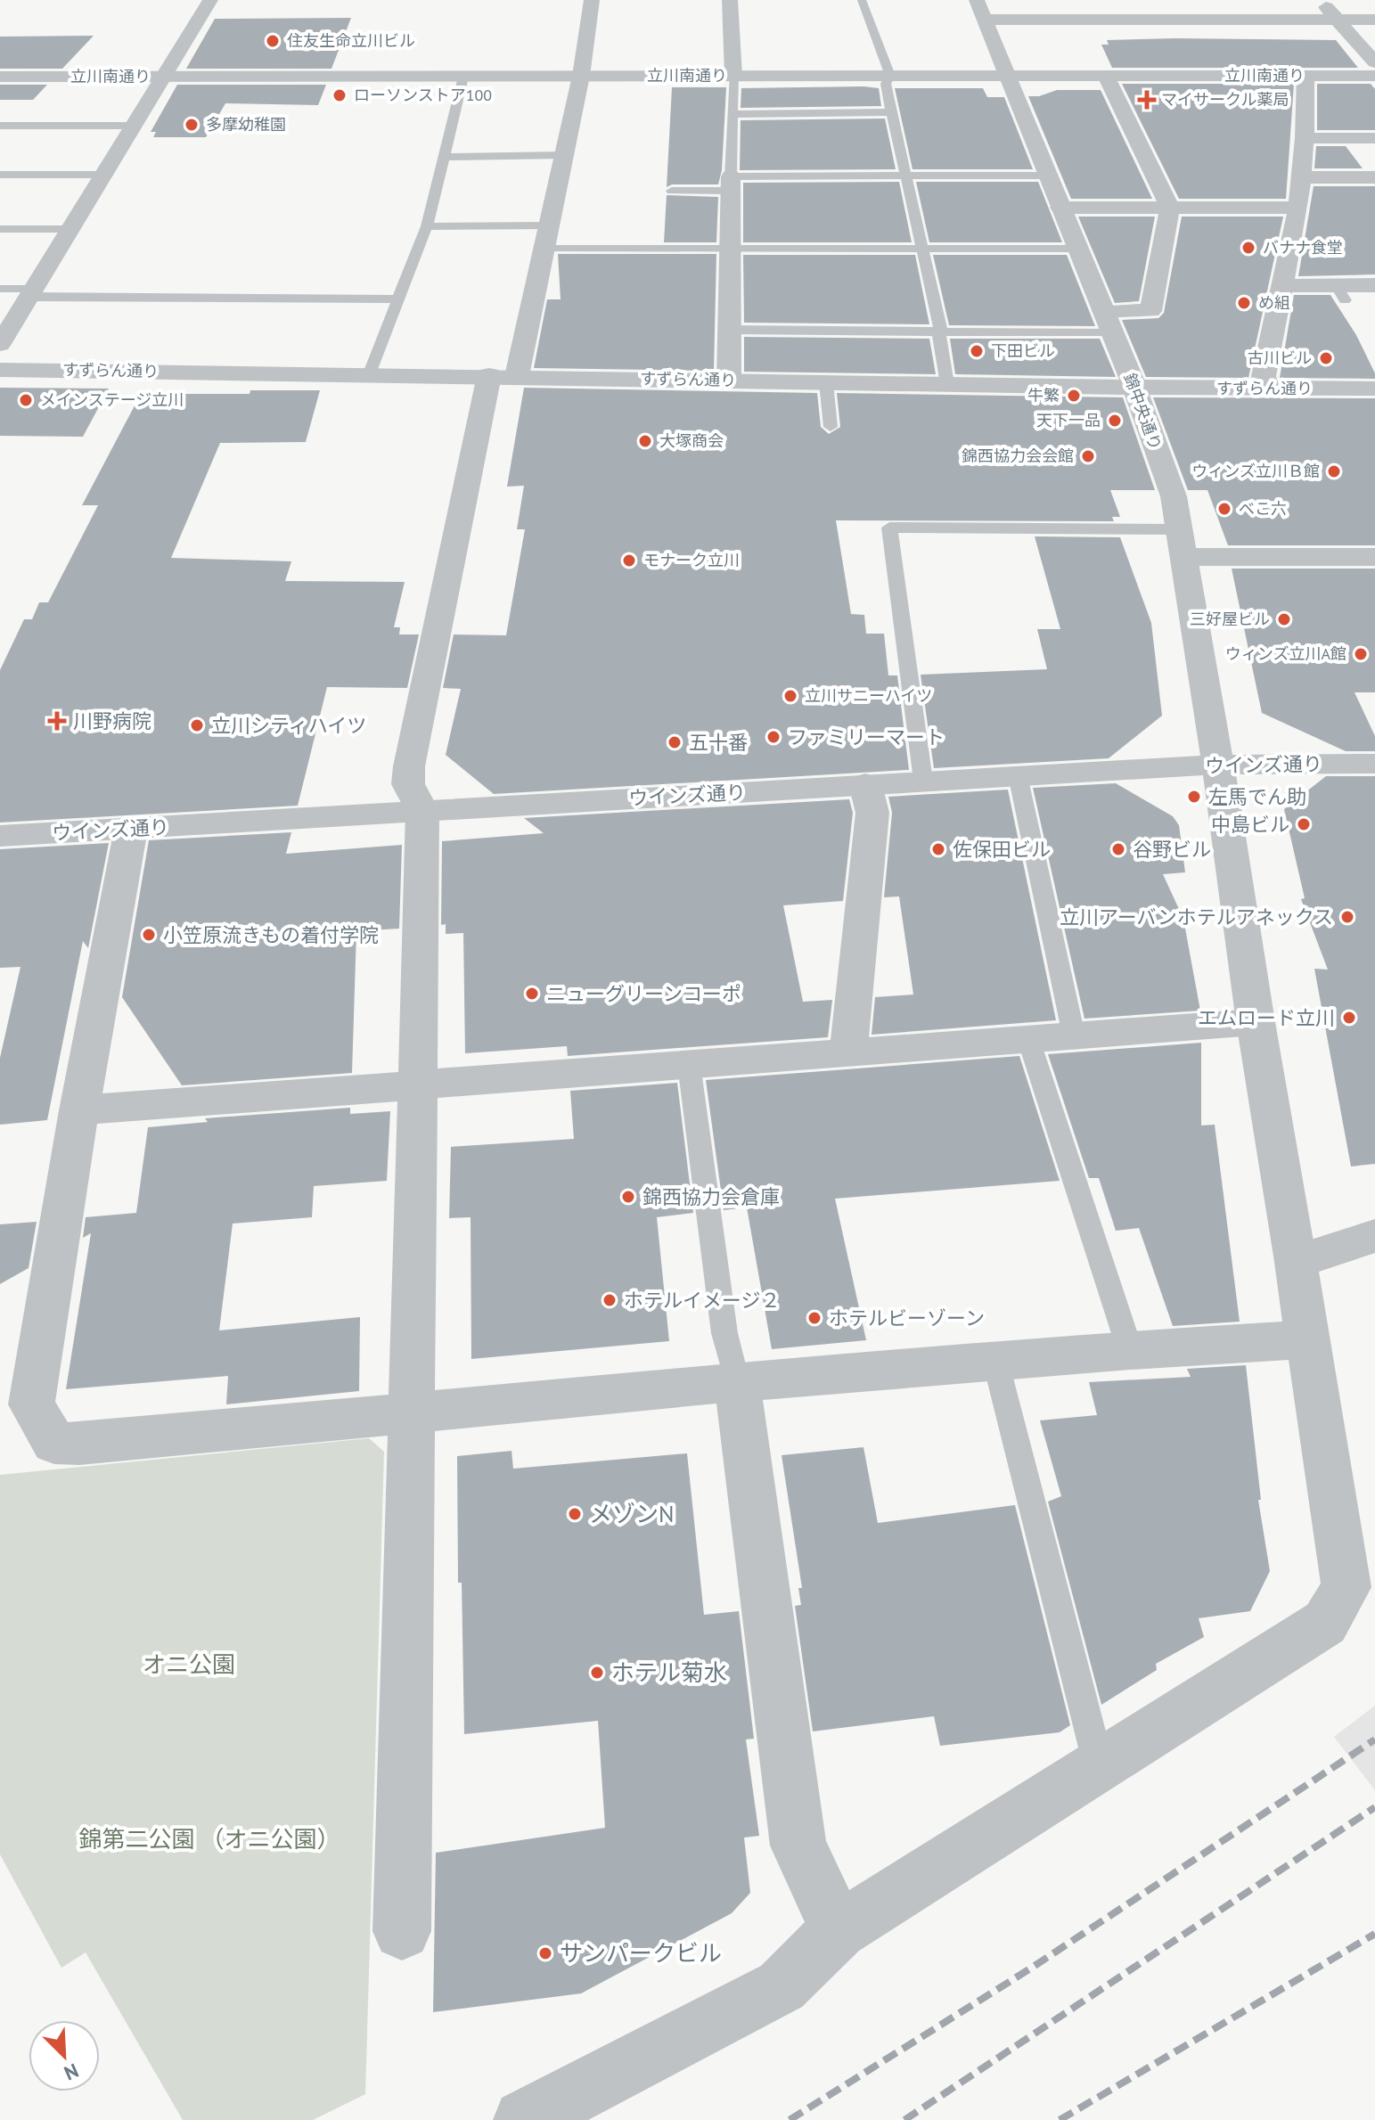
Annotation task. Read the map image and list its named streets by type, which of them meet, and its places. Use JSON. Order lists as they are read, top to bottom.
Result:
{
  "streets": {
    "street": [
      "立川南通り",
      "すずらん通り",
      "錦中央通り",
      "ウインズ通り"
    ]
  },
  "crossings": [
    ["立川南通り", "錦中央通り"],
    ["すずらん通り", "錦中央通り"],
    ["錦中央通り", "ウインズ通り"]
  ],
  "parks": ["オニ公園", "錦第二公園 （オニ公園）"],
  "places": {
    "other": [
      "住友生命立川ビル",
      "ローソンストア100",
      "多摩幼稚園",
      "バナナ食堂",
      "め組",
      "下田ビル",
      "古川ビル",
      "牛繁",
      "メインステージ立川",
      "天下一品",
      "大塚商会",
      "錦西協力会会館",
      "ウィンズ立川Ｂ館",
      "べこ六",
      "モナーク立川",
      "三好屋ビル",
      "ウィンズ立川A館",
      "立川サニーハイツ",
      "立川シティハイツ",
      "ファミリーマート",
      "五十番",
      "左馬でん助",
      "中島ビル",
      "佐保田ビル",
      "谷野ビル",
      "立川アーバンホテルアネックス",
      "小笠原流きもの着付学院",
      "ニューグリーンコーポ",
      "エムロード立川",
      "錦西協力会倉庫",
      "ホテルイメージ２",
      "ホテルビーゾーン",
      "メゾンN",
      "ホテル菊水",
      "サンパークビル"
    ],
    "health": ["マイサークル薬局", "川野病院"]
  },
  "north": "bottom right"
}
